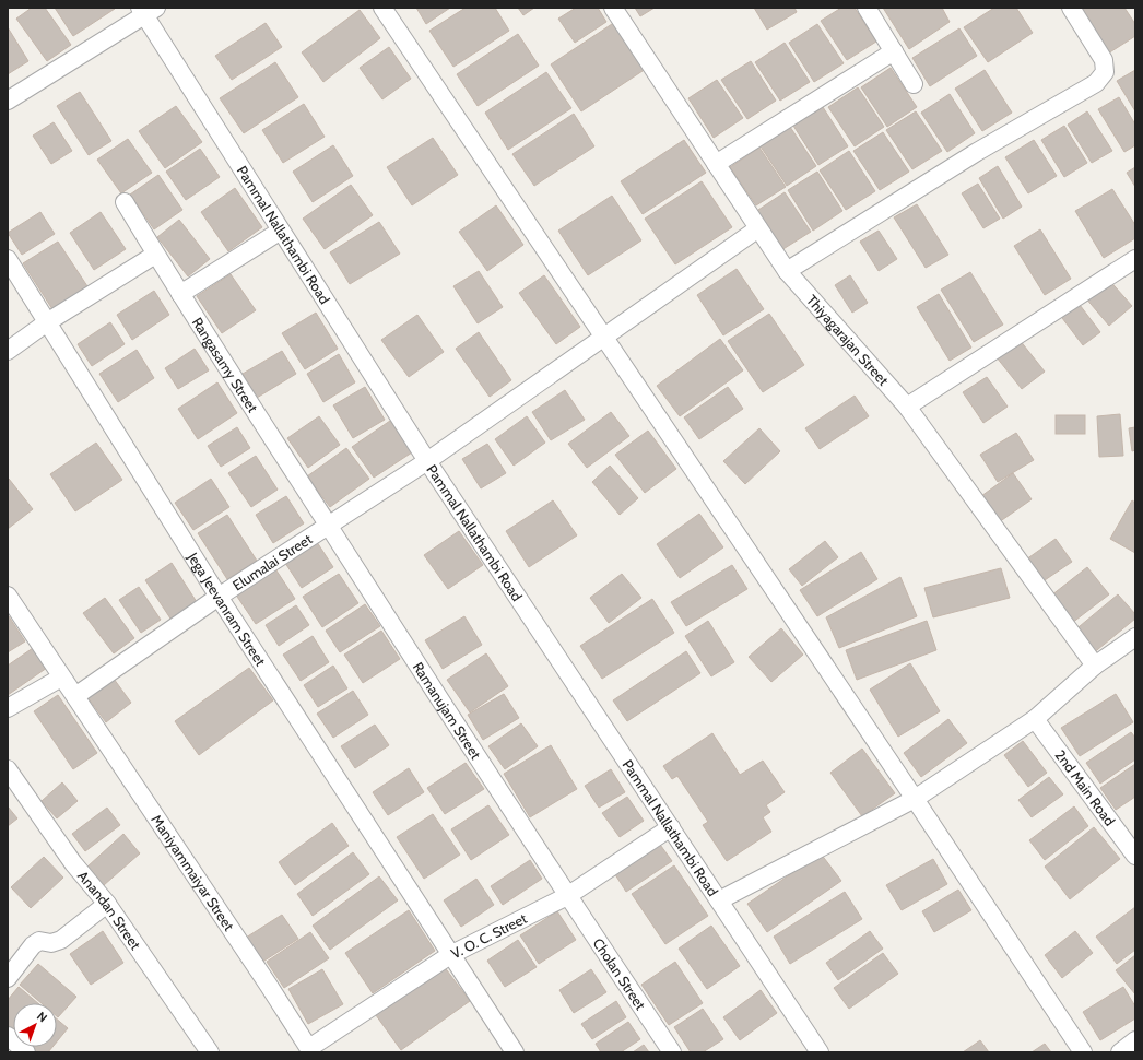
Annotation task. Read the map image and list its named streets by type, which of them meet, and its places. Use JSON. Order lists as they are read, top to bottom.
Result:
{
  "streets": {
    "street": [
      "Pammal Nallathambi Road",
      "Thiyagarajan Street",
      "Rangasamy Street",
      "Elumalai Street",
      "Jega Jeevanram Street",
      "Ramanujam Street",
      "2nd Main Road",
      "Maniyammaiyar Street",
      "Anandan Street",
      "V. O. C. Street",
      "Cholan Street"
    ]
  },
  "crossings": [
    ["Pammal Nallathambi Road", "Elumalai Street"],
    ["Pammal Nallathambi Road", "V. O. C. Street"],
    ["Thiyagarajan Street", "Elumalai Street"],
    ["Rangasamy Street", "Elumalai Street"],
    ["Rangasamy Street", "Ramanujam Street"],
    ["Elumalai Street", "Jega Jeevanram Street"],
    ["Elumalai Street", "Ramanujam Street"],
    ["Elumalai Street", "Maniyammaiyar Street"],
    ["Jega Jeevanram Street", "V. O. C. Street"],
    ["Ramanujam Street", "V. O. C. Street"],
    ["Ramanujam Street", "Cholan Street"],
    ["Maniyammaiyar Street", "V. O. C. Street"],
    ["V. O. C. Street", "Cholan Street"]
  ],
  "north": "top right"
}
